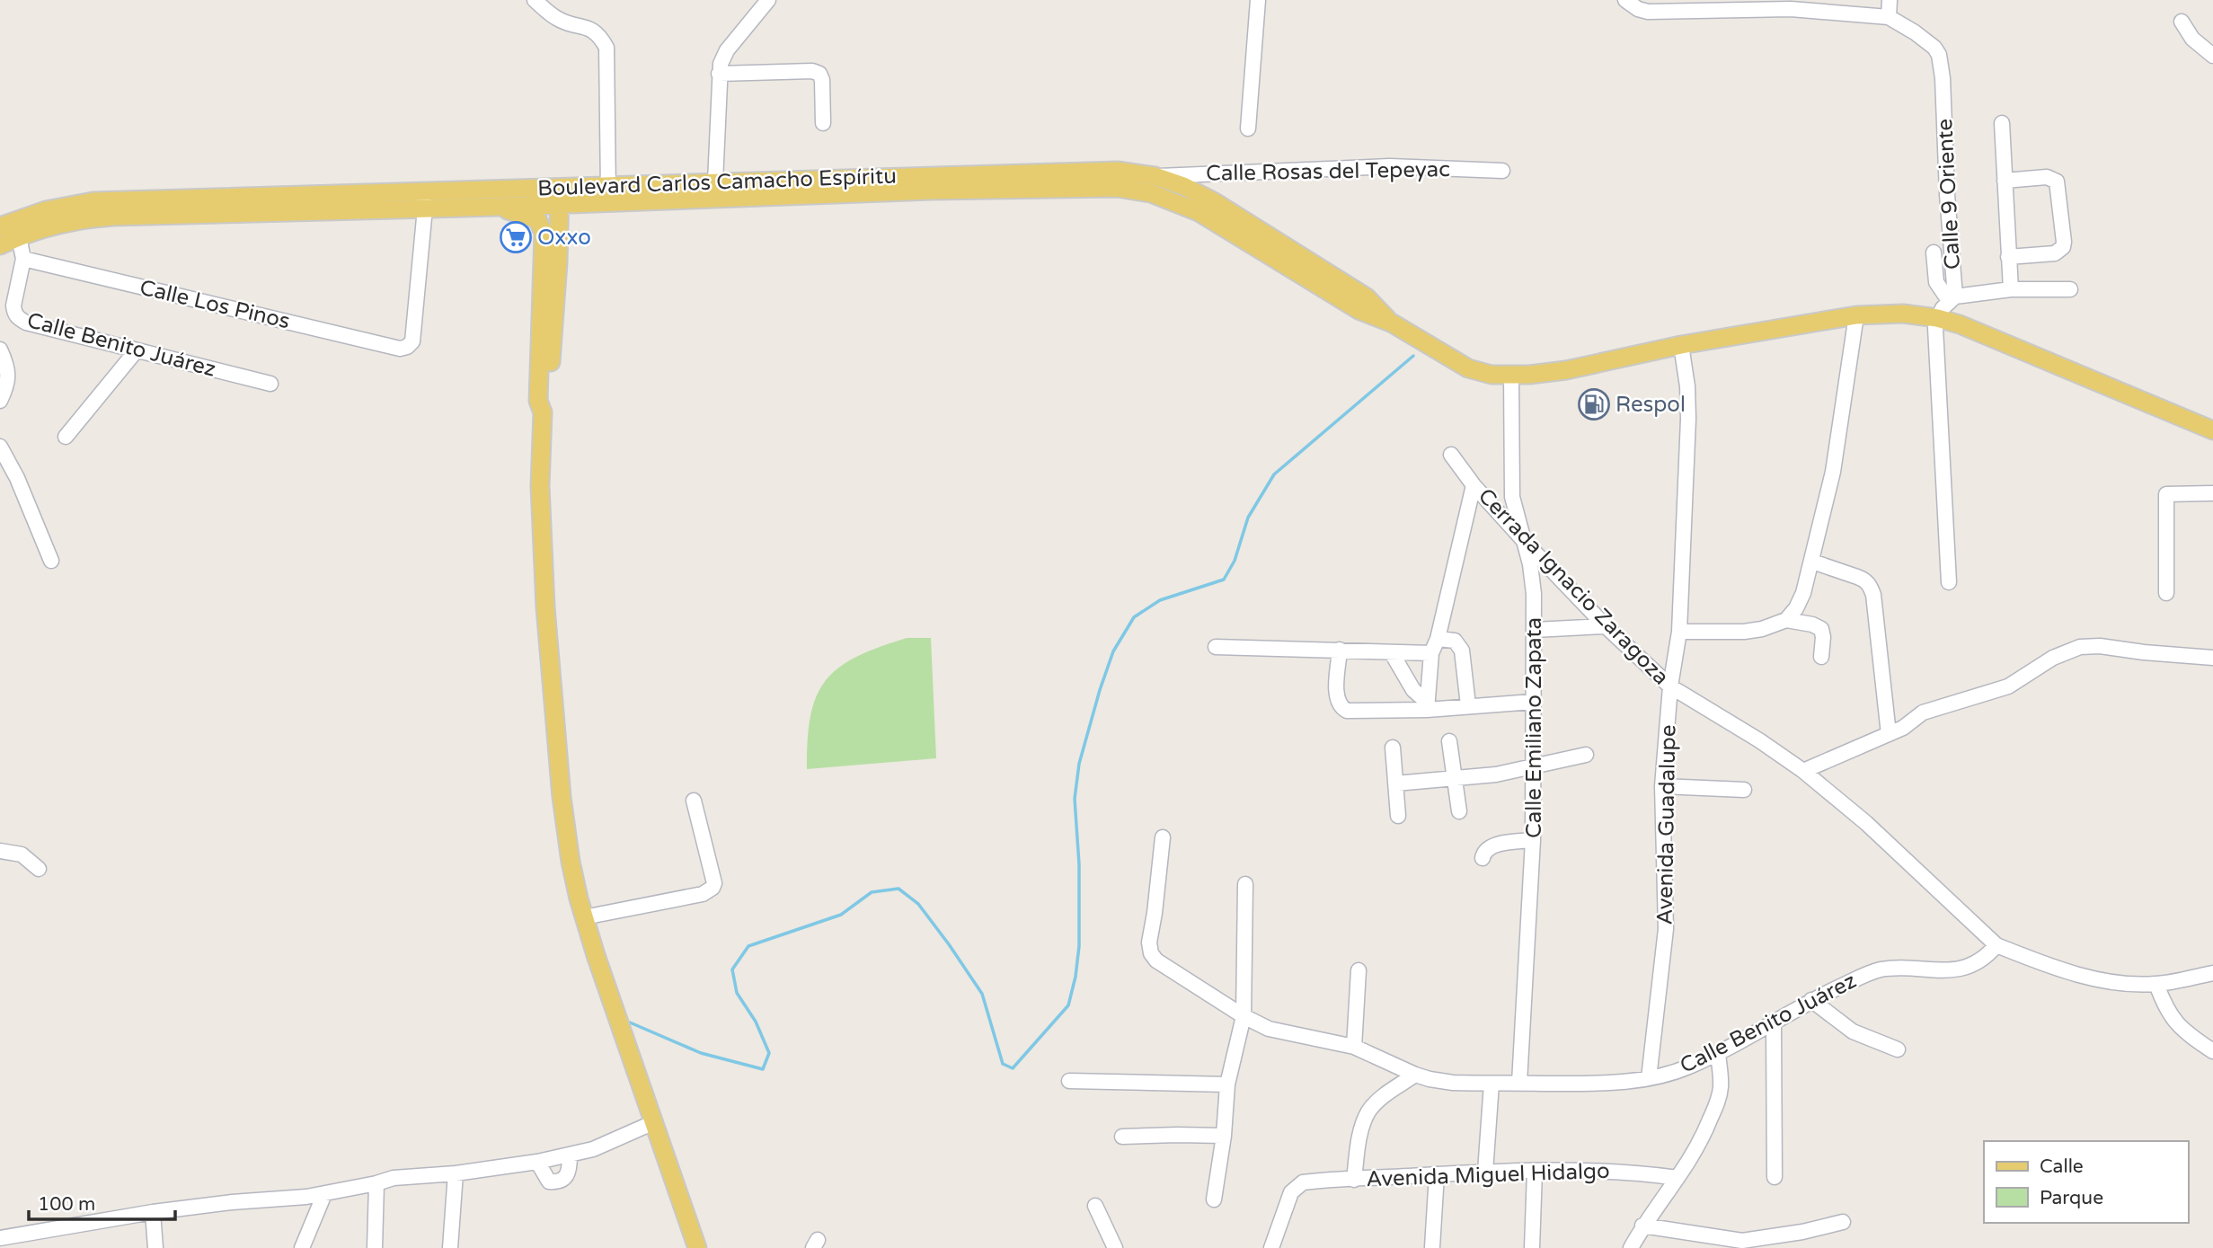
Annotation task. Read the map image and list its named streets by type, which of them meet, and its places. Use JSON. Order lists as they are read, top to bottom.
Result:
{
  "streets": {
    "main road": ["Boulevard Carlos Camacho Espíritu"],
    "street": [
      "Calle Rosas del Tepeyac",
      "Calle 9 Oriente",
      "Calle Los Pinos",
      "Calle Benito Juárez",
      "Cerrada Ignacio Zaragoza",
      "Calle Emiliano Zapata",
      "Avenida Guadalupe",
      "Avenida Miguel Hidalgo"
    ]
  },
  "crossings": [
    ["Calle Rosas del Tepeyac", "Boulevard Carlos Camacho Espíritu"],
    ["Boulevard Carlos Camacho Espíritu", "Calle 9 Oriente"],
    ["Boulevard Carlos Camacho Espíritu", "Calle Los Pinos"],
    ["Boulevard Carlos Camacho Espíritu", "Calle Benito Juárez"],
    ["Boulevard Carlos Camacho Espíritu", "Calle Emiliano Zapata"],
    ["Boulevard Carlos Camacho Espíritu", "Avenida Guadalupe"],
    ["Calle Los Pinos", "Calle Benito Juárez"],
    ["Calle Benito Juárez", "Cerrada Ignacio Zaragoza"],
    ["Calle Benito Juárez", "Calle Emiliano Zapata"],
    ["Calle Benito Juárez", "Avenida Guadalupe"],
    ["Cerrada Ignacio Zaragoza", "Calle Emiliano Zapata"],
    ["Cerrada Ignacio Zaragoza", "Avenida Guadalupe"]
  ],
  "places": {
    "supermarket": ["Oxxo"],
    "fuel station": ["Respol"]
  },
  "legend": ["Calle", "Parque"],
  "scale_bar": "100 m"
}
